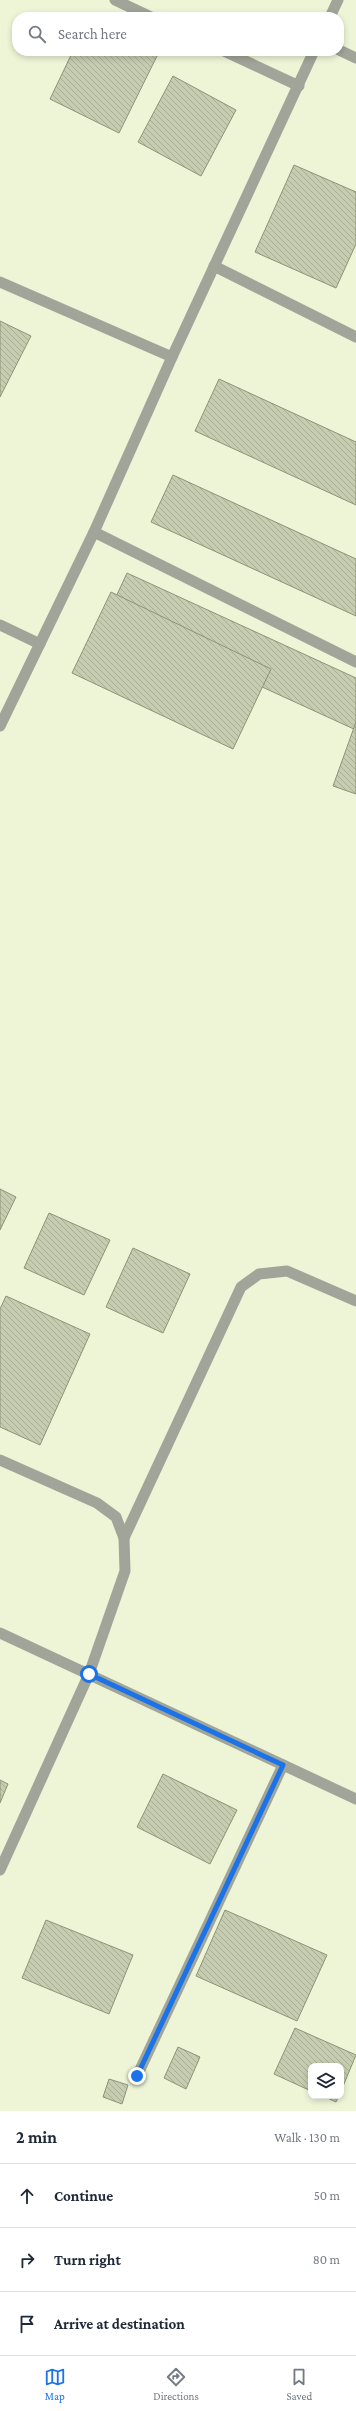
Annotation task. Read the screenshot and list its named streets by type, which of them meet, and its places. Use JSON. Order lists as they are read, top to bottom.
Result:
{
  "page": {
    "search": "Search here",
    "heading": ["2 min", "Walk · 130 m"],
    "list": [
      ["Continue", "50 m"],
      ["Turn right", "80 m"],
      "Arrive at destination"
    ],
    "nav": ["Map", "Directions", "Saved"]
  }
}
